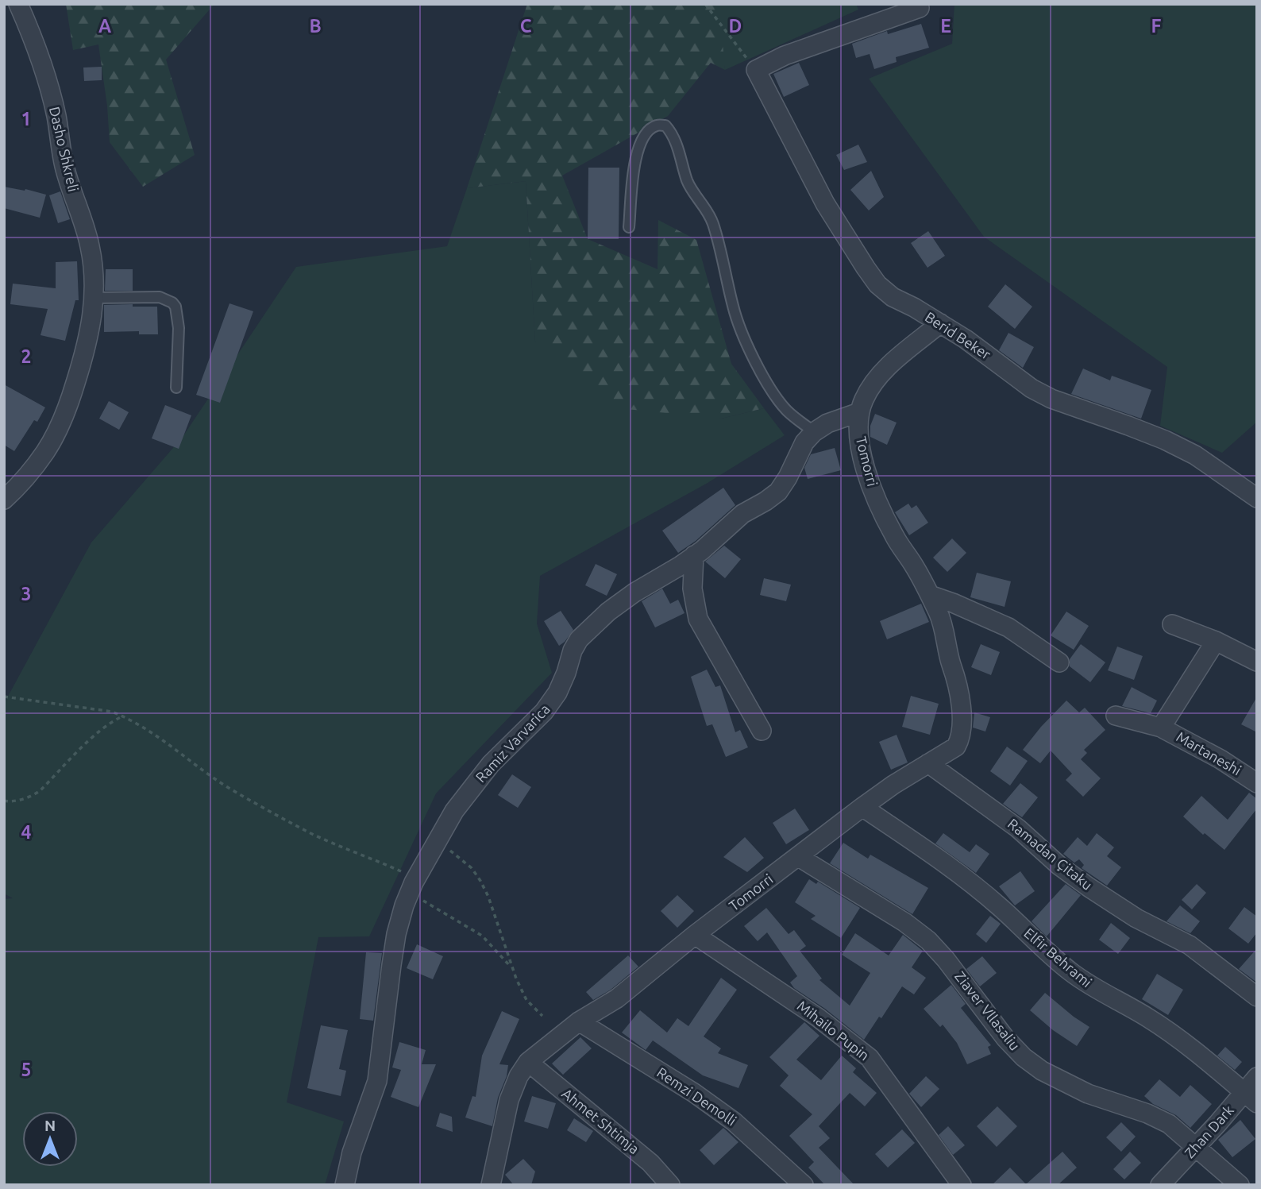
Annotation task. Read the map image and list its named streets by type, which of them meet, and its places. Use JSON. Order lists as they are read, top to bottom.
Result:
{
  "streets": {
    "street": [
      "Dasho Shkreli",
      "Berid Beker",
      "Tomorri",
      "Ramiz Varvarica",
      "Martaneshi",
      "Ramadan Çitaku",
      "Elfir Behrami",
      "Ziaver Vllasaliu",
      "Mihailo Pupin",
      "Remzi Demolli",
      "Ahmet Shtimja",
      "Zhan Dark"
    ]
  },
  "crossings": [
    ["Tomorri", "Ramadan Çitaku"],
    ["Tomorri", "Elfir Behrami"],
    ["Tomorri", "Ziaver Vllasaliu"],
    ["Tomorri", "Mihailo Pupin"],
    ["Tomorri", "Remzi Demolli"],
    ["Tomorri", "Ahmet Shtimja"],
    ["Elfir Behrami", "Zhan Dark"],
    ["Ziaver Vllasaliu", "Zhan Dark"]
  ],
  "north": "top",
  "grid": {
    "columns": [
      "A",
      "B",
      "C",
      "D",
      "E",
      "F"
    ],
    "rows": [
      "1",
      "2",
      "3",
      "4",
      "5"
    ]
  }
}
